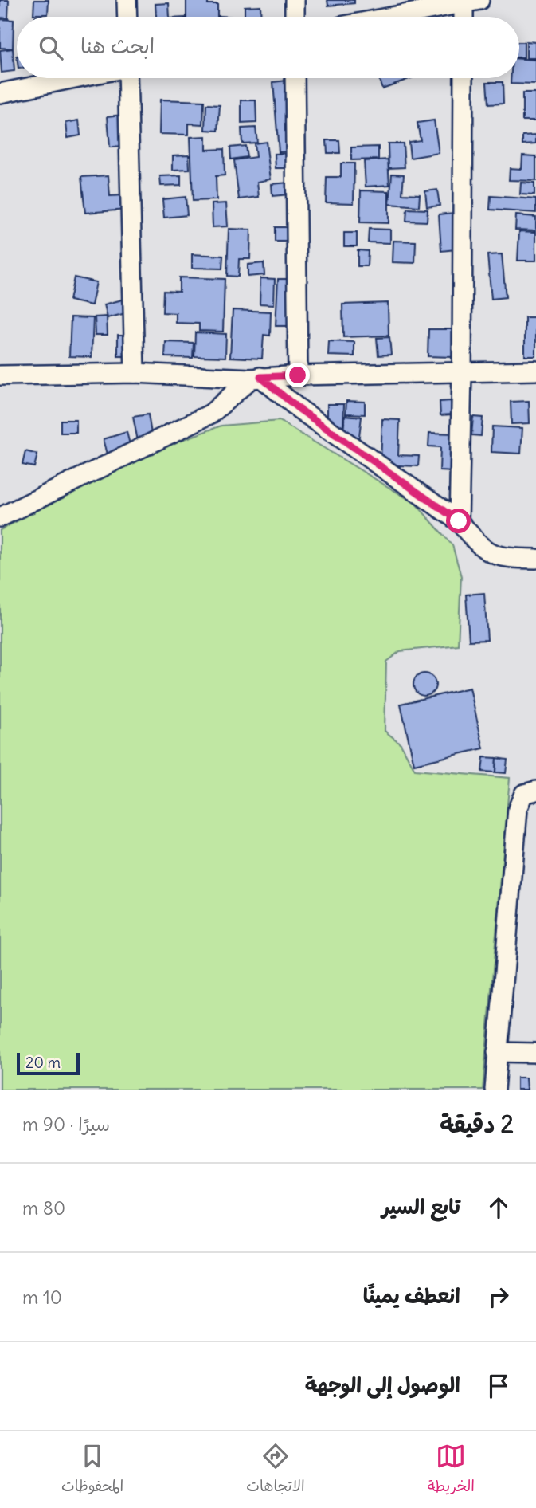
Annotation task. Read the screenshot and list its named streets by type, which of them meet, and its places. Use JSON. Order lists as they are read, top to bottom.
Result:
{
  "scale_bar": "20 m",
  "page": {
    "search": "ابحث هنا",
    "scale": "20 m",
    "heading": ["2 دقيقة", "سيرًا · 90 m"],
    "list": [
      ["تابع السير", "80 m"],
      ["انعطف يمينًا", "10 m"],
      "الوصول إلى الوجهة"
    ],
    "nav": ["الخريطة", "الاتجاهات", "المحفوظات"]
  }
}
